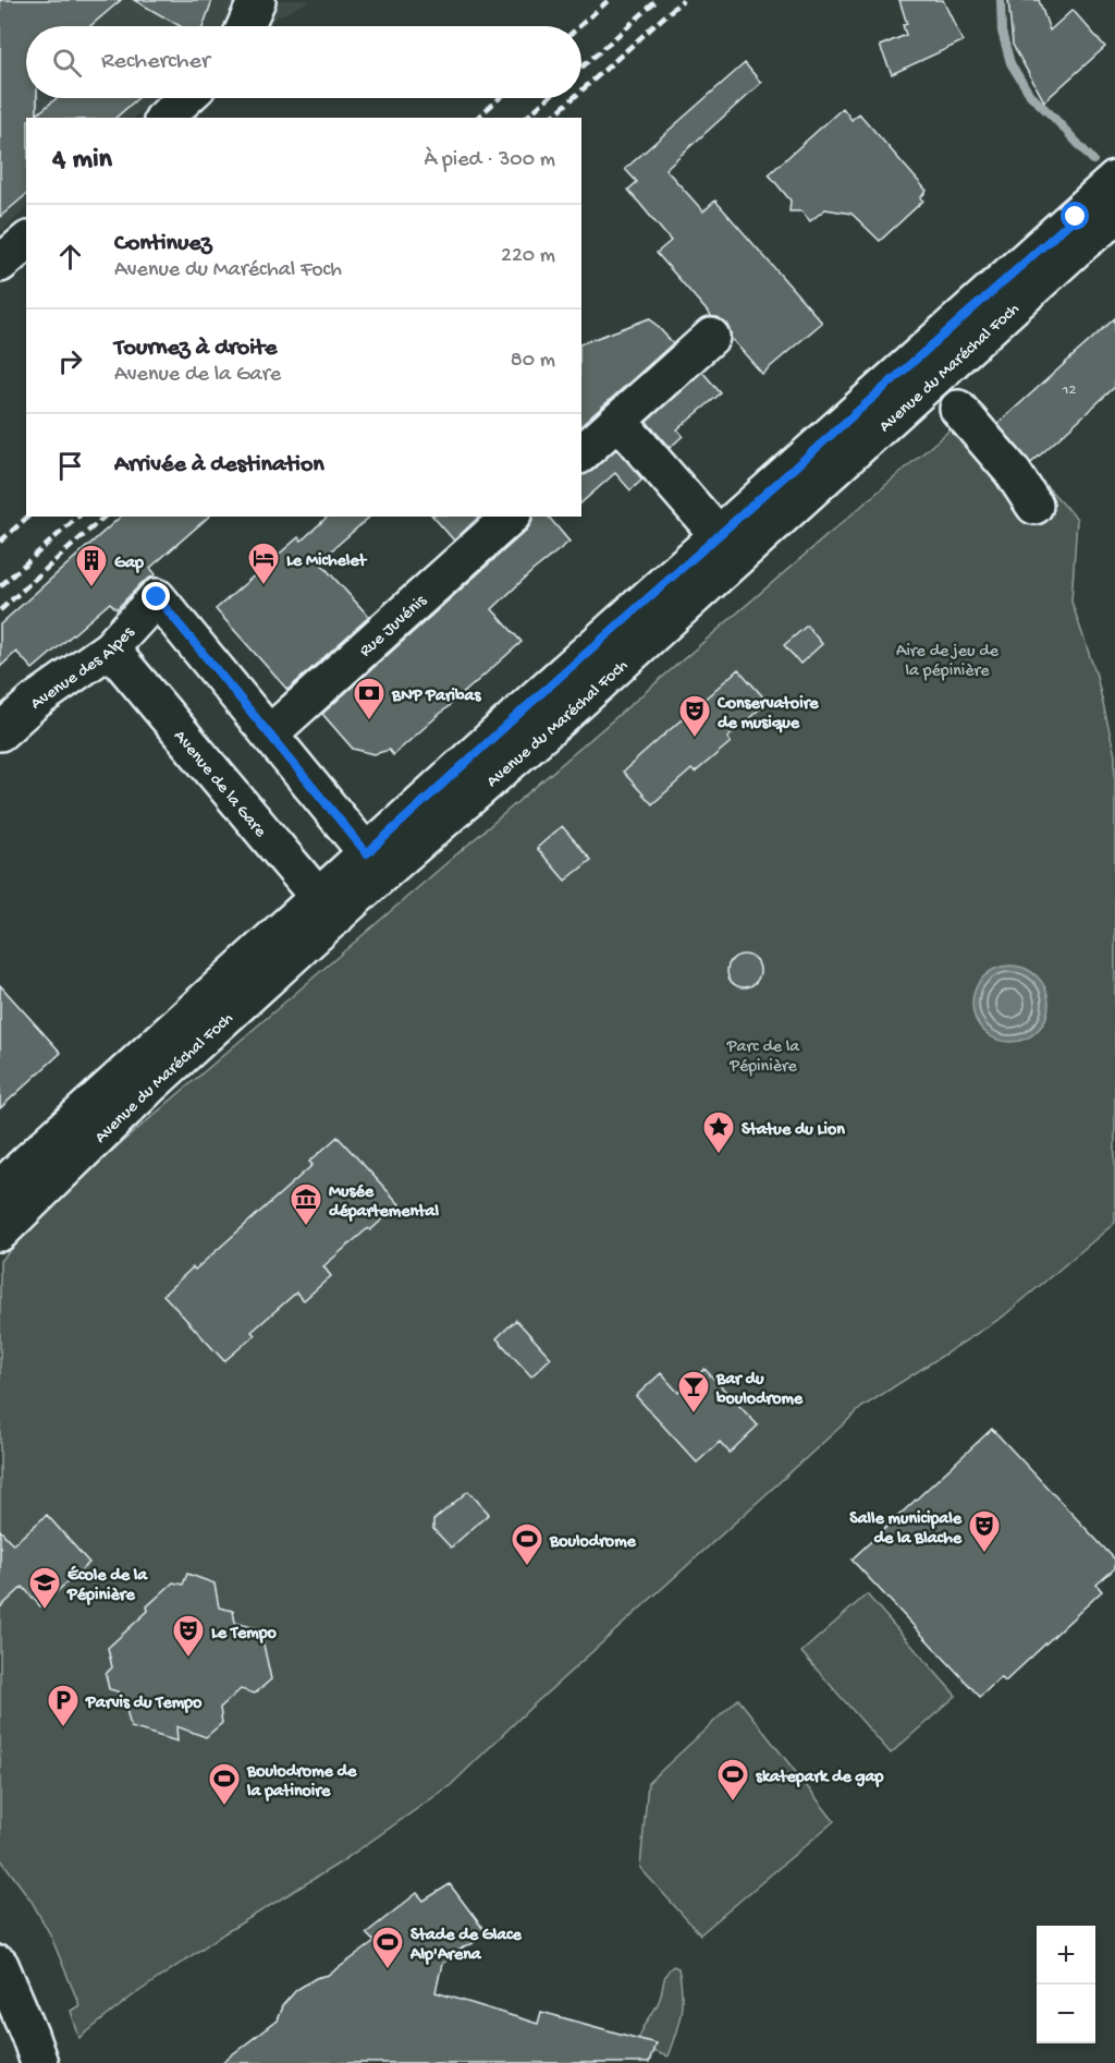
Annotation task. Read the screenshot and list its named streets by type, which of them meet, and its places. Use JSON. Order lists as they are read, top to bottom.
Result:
{
  "streets": {
    "main road": [
      "Avenue du Maréchal Foch",
      "Rue Juvénis",
      "Avenue des Alpes",
      "Avenue de la Gare"
    ]
  },
  "crossings": [
    ["Avenue du Maréchal Foch", "Avenue de la Gare"],
    ["Rue Juvénis", "Avenue des Alpes"],
    ["Avenue des Alpes", "Avenue de la Gare"]
  ],
  "parks": ["Aire de jeu de la pépinière", "Parc de la Pépinière"],
  "places": {
    "hotel": ["Le Michelet"],
    "building": ["Gap"],
    "bank": ["BNP Paribas"],
    "theatre": ["Conservatoire de musique", "Salle municipale de la Blache", "Le Tempo"],
    "place": ["Statue du Lion"],
    "museum": ["Musée départemental"],
    "bar": ["Bar du boulodrome"],
    "sports": [
      "Boulodrome",
      "skatepark de gap",
      "Boulodrome de la patinoire",
      "Stade de Glace Alp'Arena"
    ],
    "school or university": ["École de la Pépinière"],
    "parking": ["Parvis du Tempo"]
  },
  "house_numbers": ["12"],
  "page": {
    "search": "Rechercher",
    "heading": ["4 min", "À pied · 300 m"],
    "list": [
      ["Continuez", "Avenue du Maréchal Foch", "220 m"],
      ["Tournez à droite", "Avenue de la Gare", "80 m"],
      "Arrivée à destination"
    ],
    "map_buttons": ["+", "−"]
  }
}
